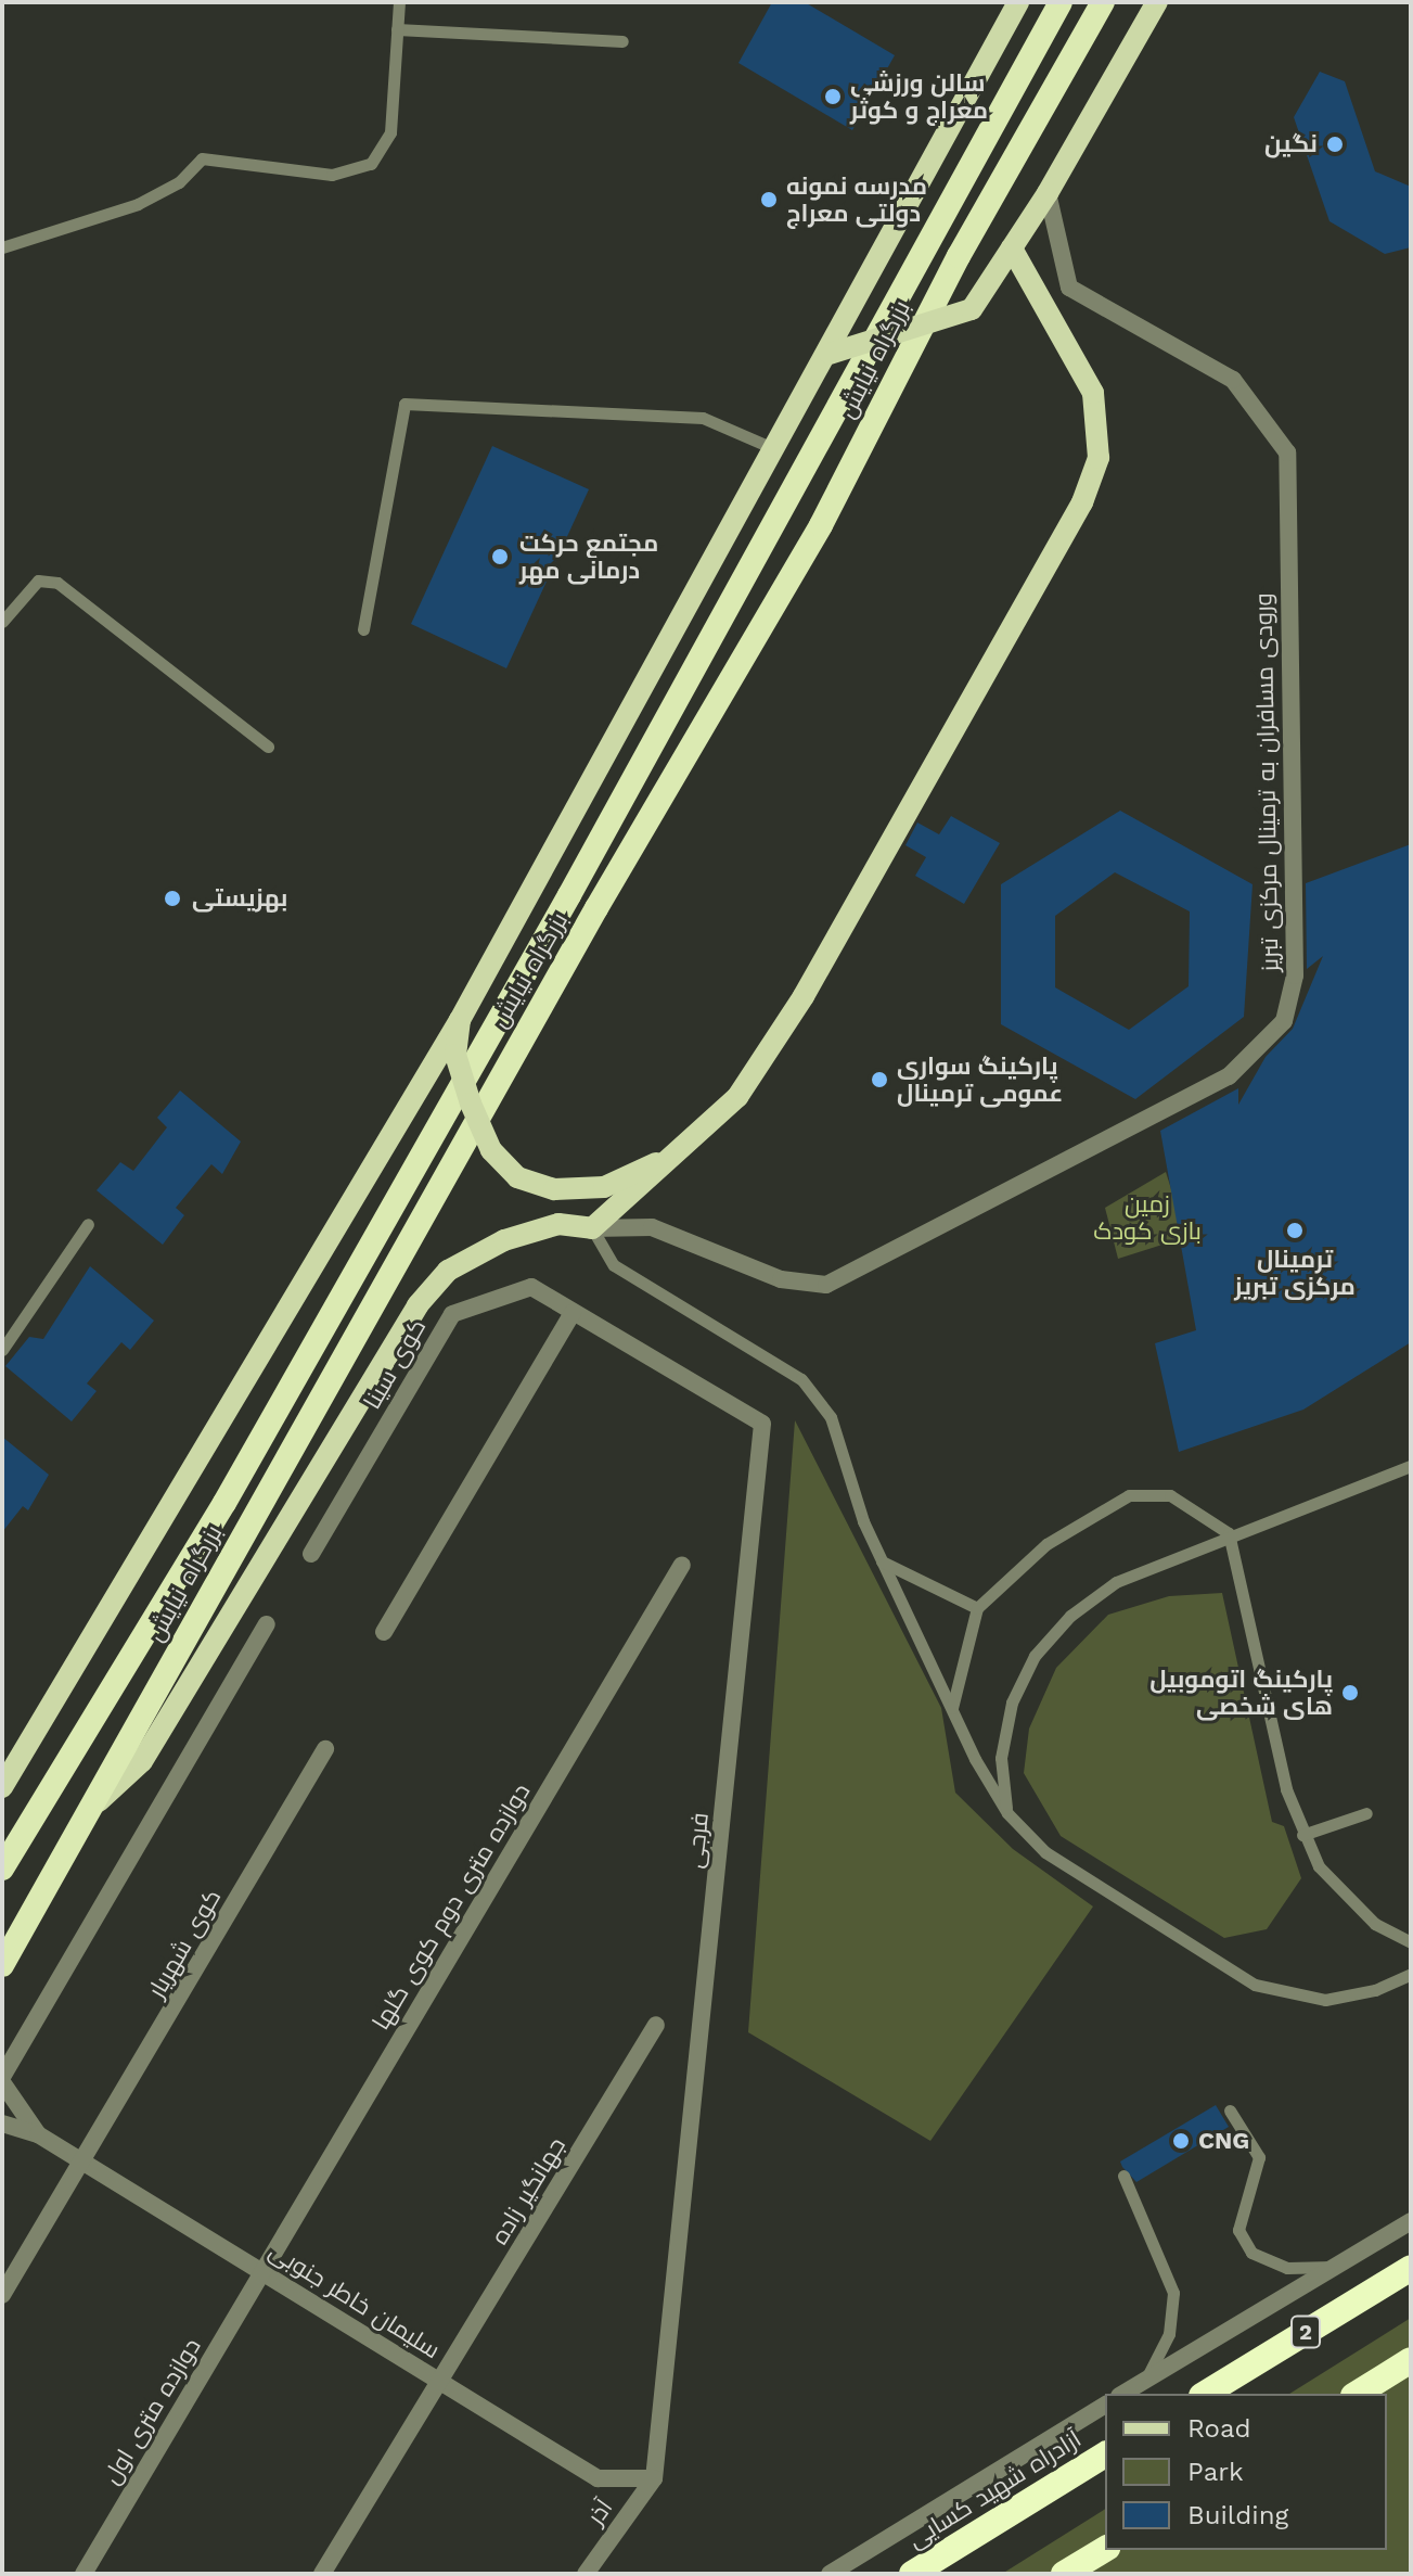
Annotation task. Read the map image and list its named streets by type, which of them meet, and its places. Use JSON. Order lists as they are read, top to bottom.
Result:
{
  "streets": {
    "highway": ["بزرگراه نیایش", "2", "آزادراه شهید کسایی"],
    "street": [
      "ورودی مسافران به ترمینال مرکزی تبریز",
      "کوی سینا",
      "فرجی",
      "دوازده متری دوم کوی گلها",
      "کوی شهریار",
      "جهانگیر زاده",
      "سلیمان خاطر جنوبی",
      "دوازده متری اول",
      "آذر"
    ]
  },
  "crossings": [
    ["کوی سینا", "فرجی"],
    ["فرجی", "سلیمان خاطر جنوبی"],
    ["فرجی", "آذر"],
    ["دوازده متری دوم کوی گلها", "سلیمان خاطر جنوبی"],
    ["دوازده متری دوم کوی گلها", "دوازده متری اول"],
    ["کوی شهریار", "سلیمان خاطر جنوبی"],
    ["جهانگیر زاده", "سلیمان خاطر جنوبی"],
    ["سلیمان خاطر جنوبی", "دوازده متری اول"],
    ["سلیمان خاطر جنوبی", "آذر"]
  ],
  "parks": ["زمین بازی کودک"],
  "places": [
    "سالن ورزشی معراج و کوثر",
    "نگین",
    "مدرسه نمونه دولتی معراج",
    "مجتمع حرکت درمانی مهر",
    "بهزیستی",
    "پارکینگ سواری عمومی ترمینال",
    "ترمینال مرکزی تبریز",
    "پارکینگ اتوموبیل های شخصی",
    "CNG"
  ],
  "legend": ["Road", "Park", "Building"]
}
